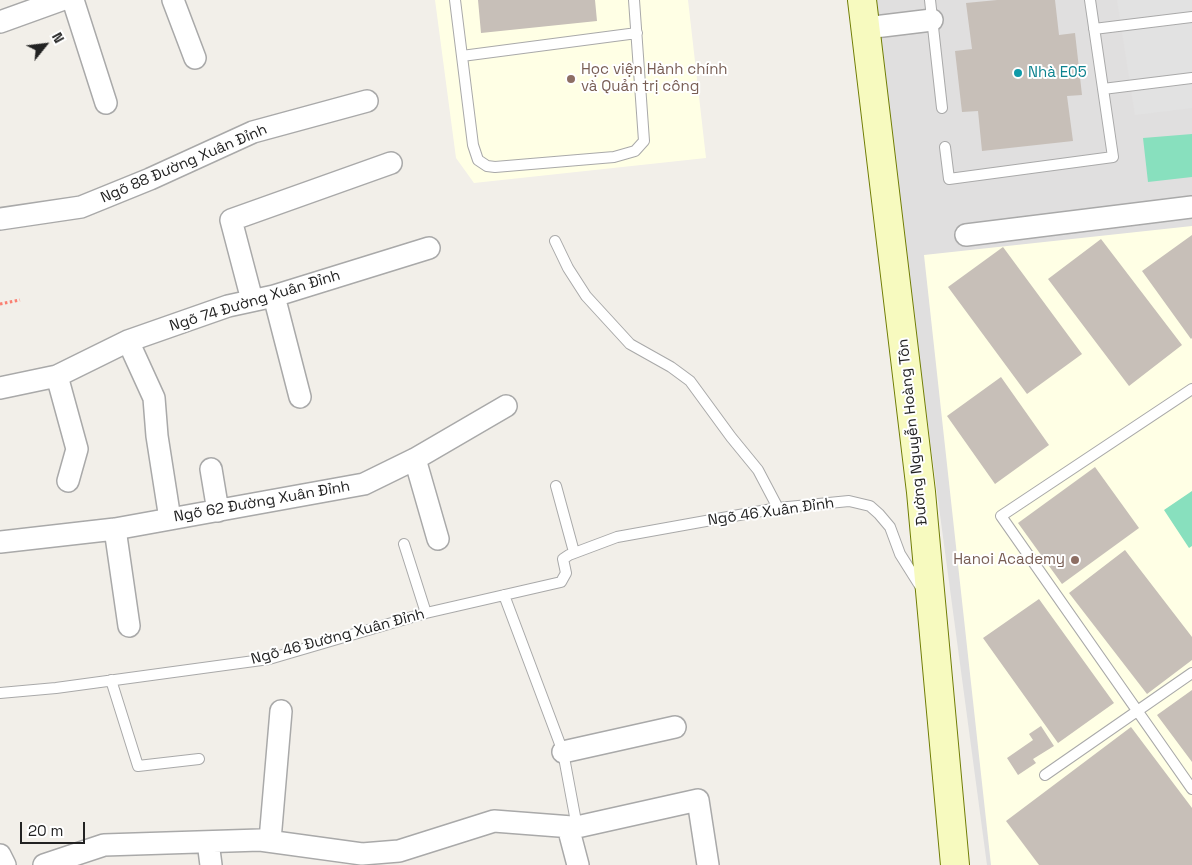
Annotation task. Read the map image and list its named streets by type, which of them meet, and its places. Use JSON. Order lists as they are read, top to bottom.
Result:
{
  "streets": {
    "main road": ["Đường Nguyễn Hoàng Tôn"],
    "street": ["Ngõ 88 Đường Xuân Đỉnh", "Ngõ 74 Đường Xuân Đỉnh", "Ngõ 62 Đường Xuân Đỉnh"],
    "lane": ["Ngõ 46 Xuân Đỉnh", "Ngõ 46 Đường Xuân Đỉnh"]
  },
  "crossings": [
    ["Đường Nguyễn Hoàng Tôn", "Ngõ 46 Xuân Đỉnh"],
    ["Ngõ 46 Xuân Đỉnh", "Ngõ 46 Đường Xuân Đỉnh"]
  ],
  "places": ["Nhà E05", "Học viện Hành chính và Quản trị công", "Hanoi Academy"],
  "scale_bar": "20 m",
  "north": "top right"
}
